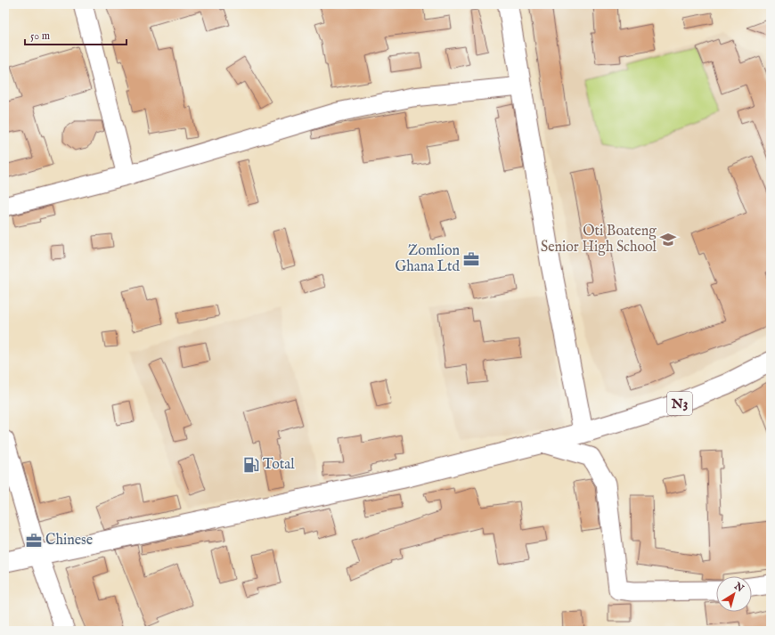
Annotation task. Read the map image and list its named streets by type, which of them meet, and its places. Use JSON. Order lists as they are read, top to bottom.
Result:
{
  "streets": {
    "main road": ["N3"]
  },
  "places": {
    "school or university": ["Oti Boateng Senior High School"],
    "office": ["Zomlion Ghana Ltd", "Chinese"],
    "fuel station": ["Total"]
  },
  "scale_bar": "50 m",
  "north": "top right"
}
